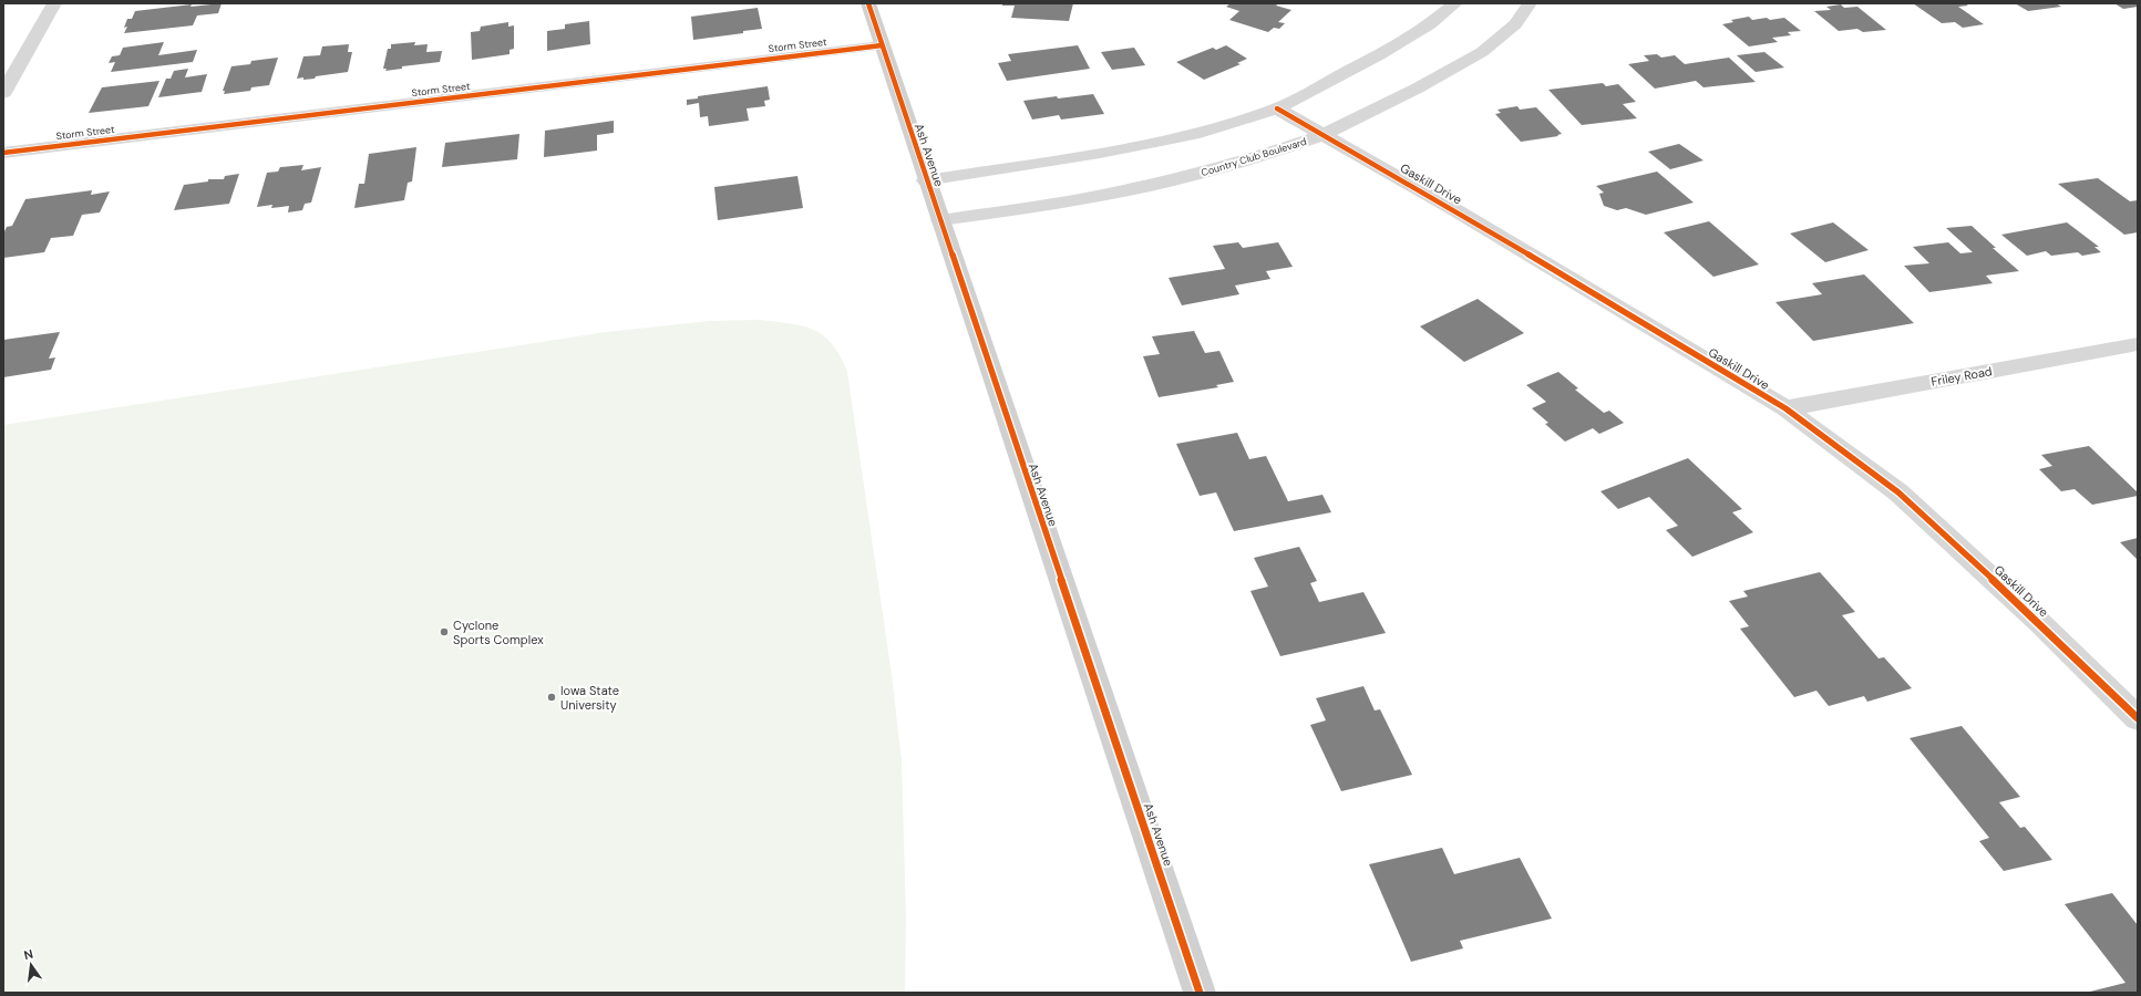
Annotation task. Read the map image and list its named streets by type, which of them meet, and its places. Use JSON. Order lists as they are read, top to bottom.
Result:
{
  "streets": {
    "street": [
      "Storm Street",
      "Ash Avenue",
      "Country Club Boulevard",
      "Gaskill Drive",
      "Friley Road"
    ]
  },
  "crossings": [
    ["Storm Street", "Ash Avenue"],
    ["Ash Avenue", "Country Club Boulevard"],
    ["Country Club Boulevard", "Gaskill Drive"],
    ["Gaskill Drive", "Friley Road"]
  ],
  "places": ["Cyclone Sports Complex", "Iowa State University"],
  "north": "top"
}
